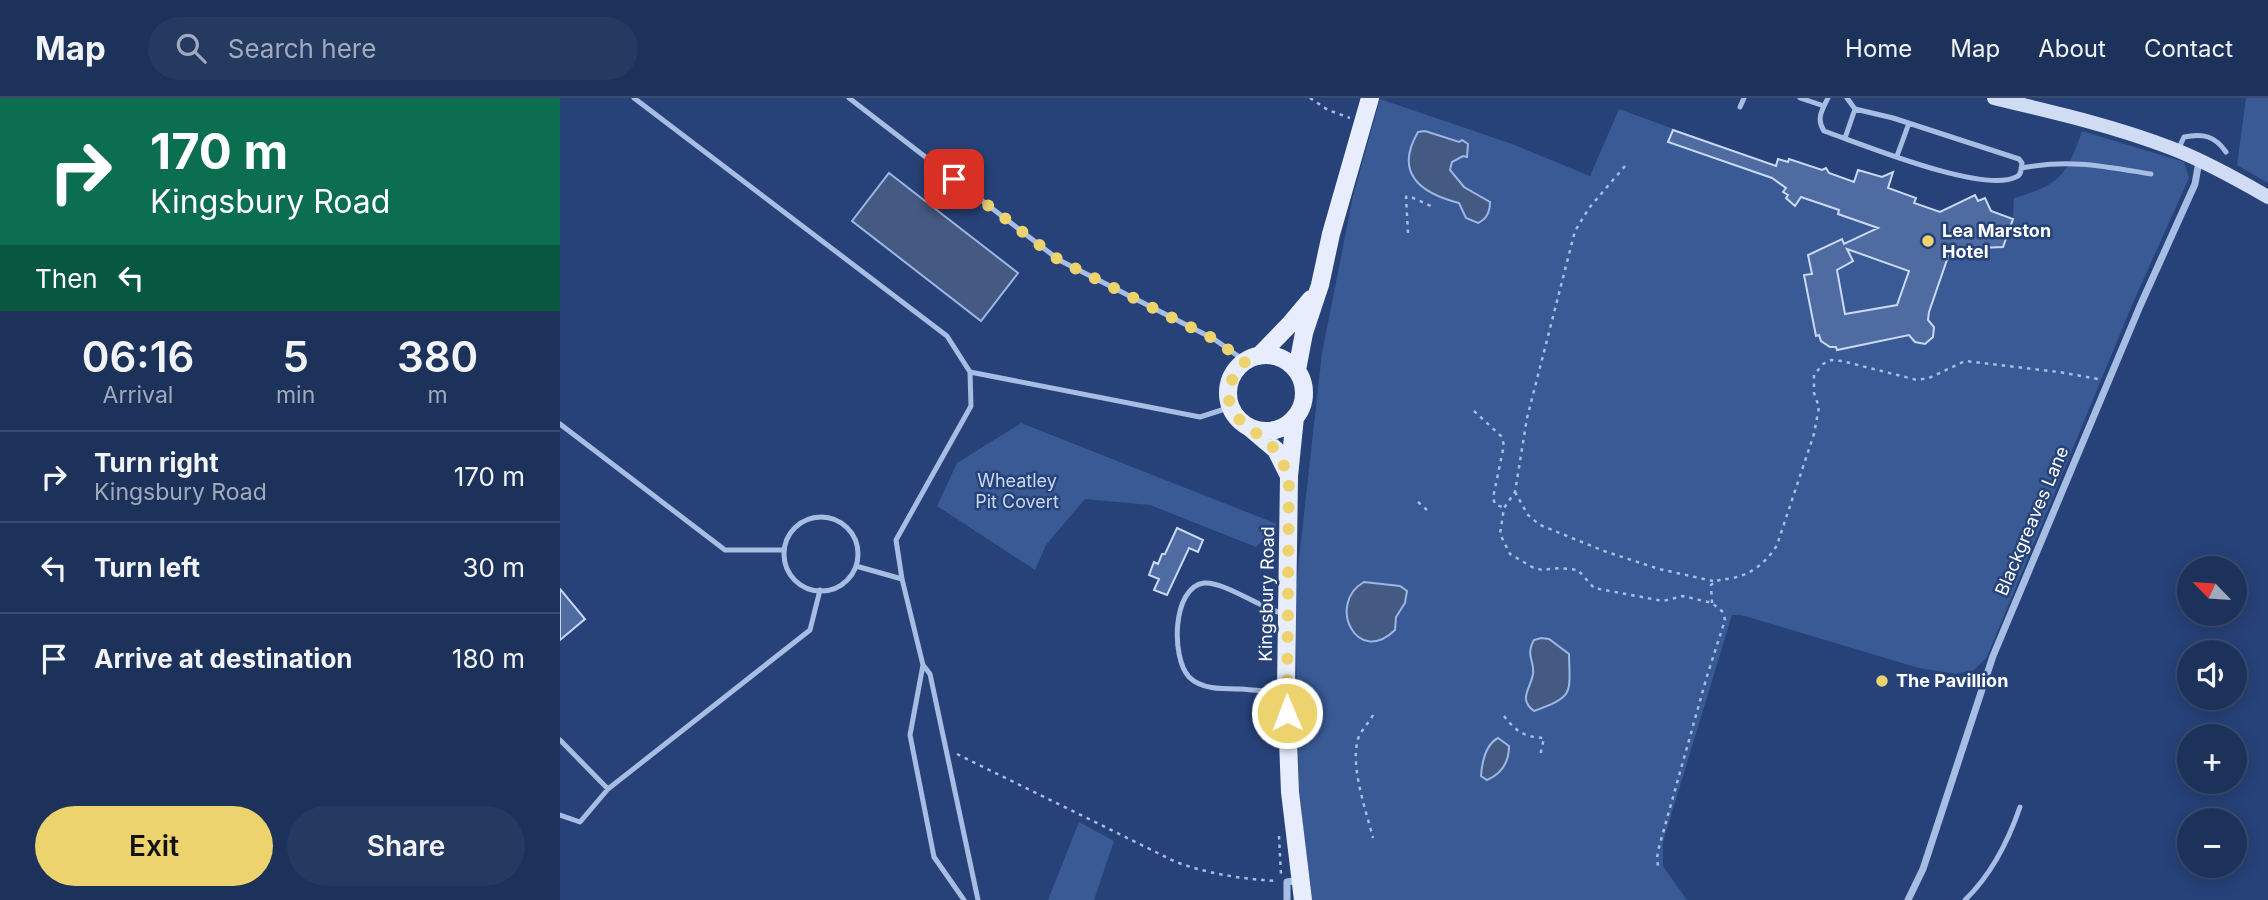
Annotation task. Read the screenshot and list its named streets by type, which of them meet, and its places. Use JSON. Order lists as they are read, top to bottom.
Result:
{
  "streets": {
    "main road": ["Kingsbury Road"],
    "street": ["Blackgreaves Lane"]
  },
  "parks": ["Wheatley Pit Covert"],
  "places": ["Lea Marston Hotel", "The Pavillion"],
  "north": "top left",
  "page": {
    "header": "Map",
    "search": "Search here",
    "nav": [
      "Home",
      "Map",
      "About",
      "Contact"
    ],
    "turn": ["170 m", "Kingsbury Road"],
    "then": "Then",
    "eta": [
      "06:16",
      "Arrival",
      "5",
      "min",
      "380",
      "m"
    ],
    "list": [
      {
        "name": "Turn right",
        "note": "Kingsbury Road",
        "value": "170 m"
      },
      {
        "name": "Turn left",
        "value": "30 m"
      },
      {
        "name": "Arrive at destination",
        "value": "180 m"
      }
    ],
    "map_buttons": ["+", "−"],
    "buttons": ["Exit", "Share"]
  }
}
